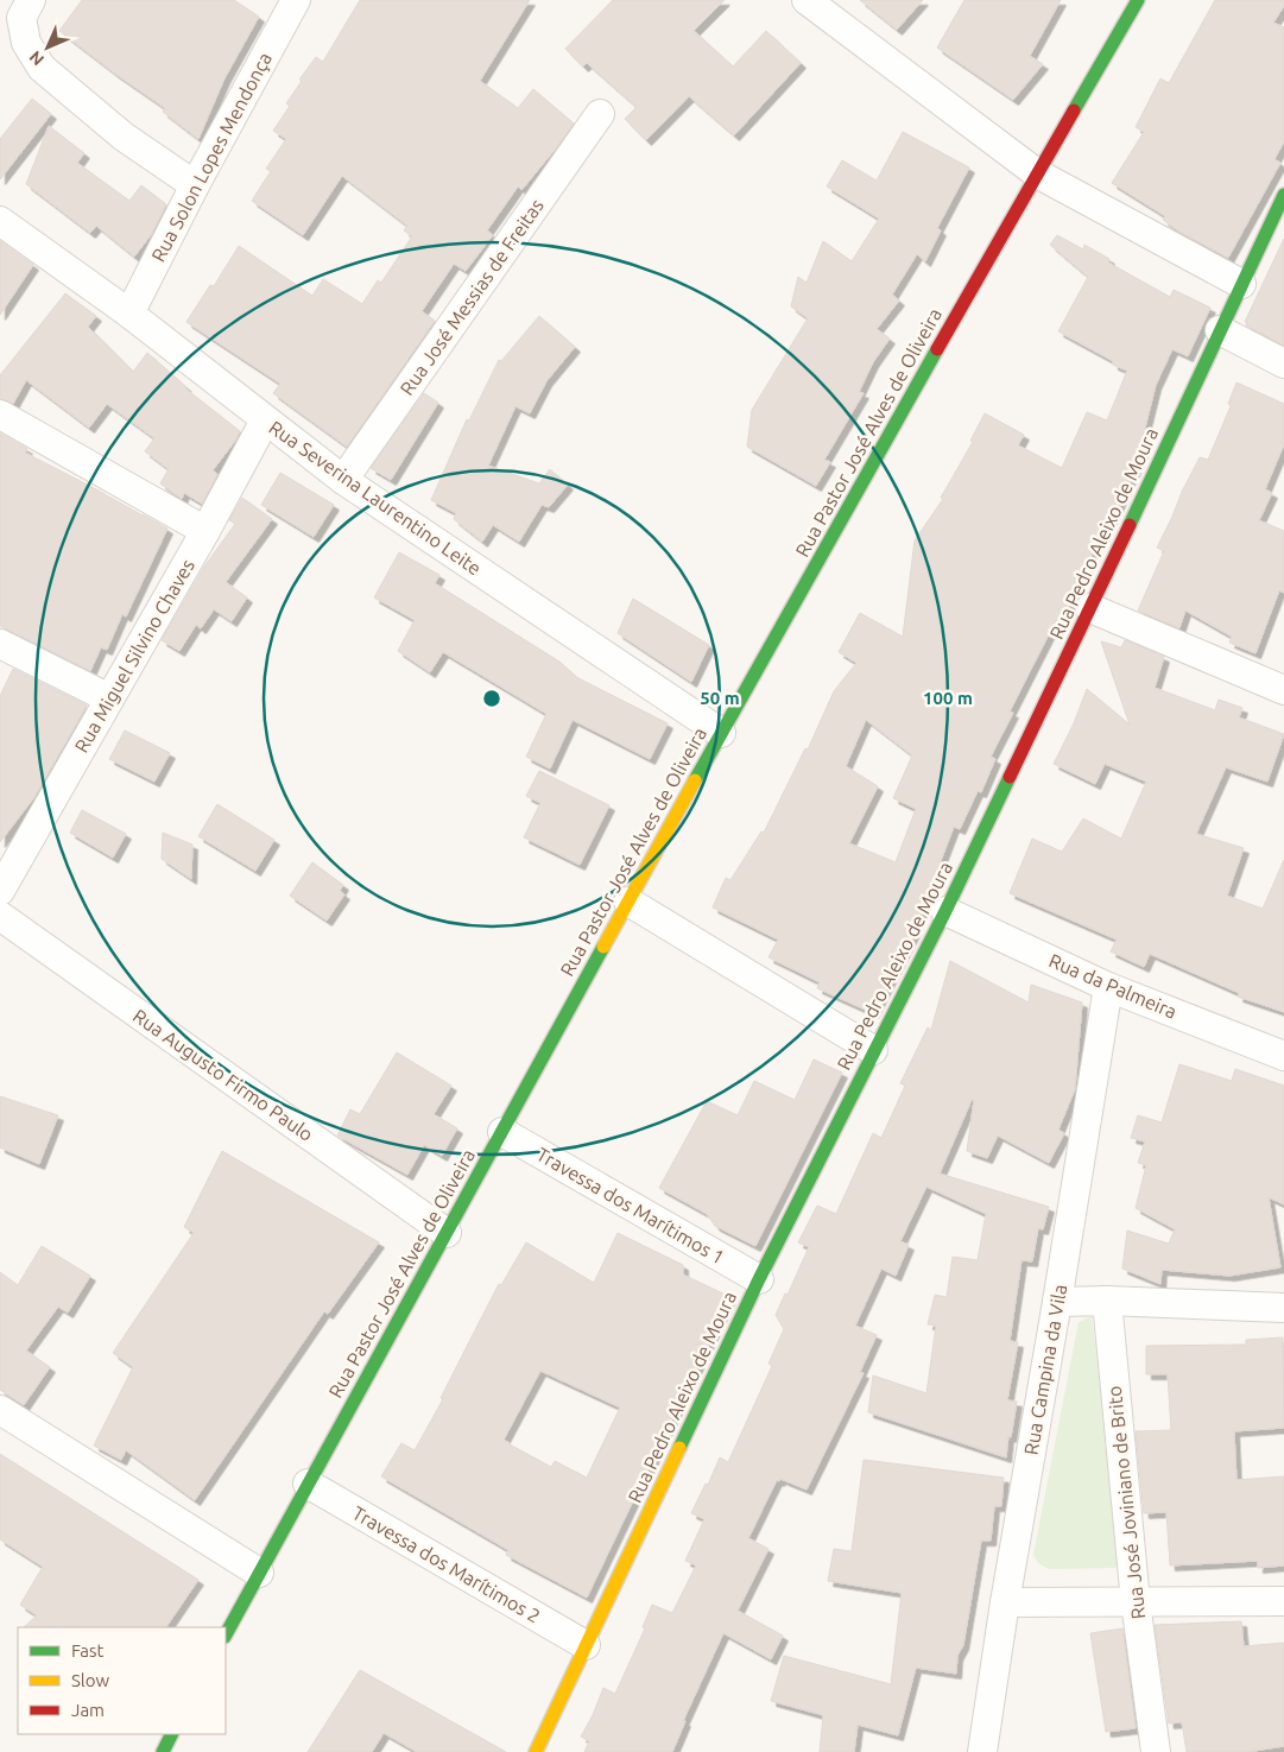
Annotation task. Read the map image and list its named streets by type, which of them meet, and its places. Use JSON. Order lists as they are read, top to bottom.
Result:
{
  "streets": {
    "main road": ["Rua Pastor José Alves de Oliveira", "Rua Pedro Aleixo de Moura"],
    "street": [
      "Rua Solon Lopes Mendonça",
      "Rua José Messias de Freitas",
      "Rua Severina Laurentino Leite",
      "Rua Miguel Silvino Chaves",
      "Rua da Palmeira",
      "Rua Augusto Firmo Paulo",
      "Travessa dos Marítimos 1",
      "Rua Campina da Vila",
      "Rua José Joviniano de Brito",
      "Travessa dos Marítimos 2"
    ]
  },
  "crossings": [
    ["Rua Solon Lopes Mendonça", "Rua Severina Laurentino Leite"],
    ["Rua José Messias de Freitas", "Rua Severina Laurentino Leite"],
    ["Rua Pastor José Alves de Oliveira", "Rua Severina Laurentino Leite"],
    ["Rua Pastor José Alves de Oliveira", "Rua Augusto Firmo Paulo"],
    ["Rua Pastor José Alves de Oliveira", "Travessa dos Marítimos 1"],
    ["Rua Pastor José Alves de Oliveira", "Travessa dos Marítimos 2"],
    ["Rua Severina Laurentino Leite", "Rua Miguel Silvino Chaves"],
    ["Rua Pedro Aleixo de Moura", "Rua da Palmeira"],
    ["Rua Pedro Aleixo de Moura", "Travessa dos Marítimos 1"],
    ["Rua Pedro Aleixo de Moura", "Travessa dos Marítimos 2"],
    ["Rua da Palmeira", "Rua Campina da Vila"]
  ],
  "legend": ["Fast", "Slow", "Jam"],
  "north": "bottom left",
  "rings": ["50 m", "100 m"]
}
